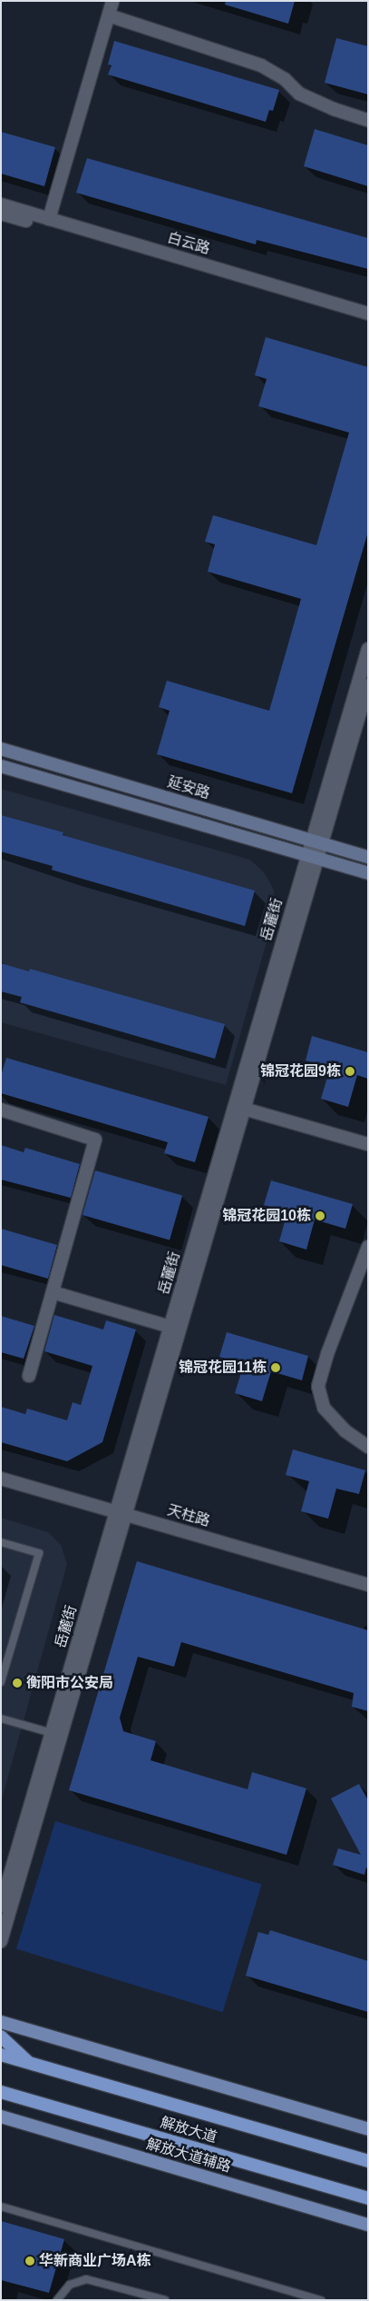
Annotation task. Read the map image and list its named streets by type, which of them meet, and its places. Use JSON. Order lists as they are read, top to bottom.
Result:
{
  "streets": {
    "highway": ["解放大道"],
    "main road": ["延安路", "解放大道辅路"],
    "street": ["白云路", "岳麓街", "天柱路"]
  },
  "crossings": [
    ["延安路", "岳麓街"],
    ["岳麓街", "天柱路"]
  ],
  "places": [
    "锦冠花园9栋",
    "锦冠花园10栋",
    "锦冠花园11栋",
    "衡阳市公安局",
    "华新商业广场A栋"
  ]
}
